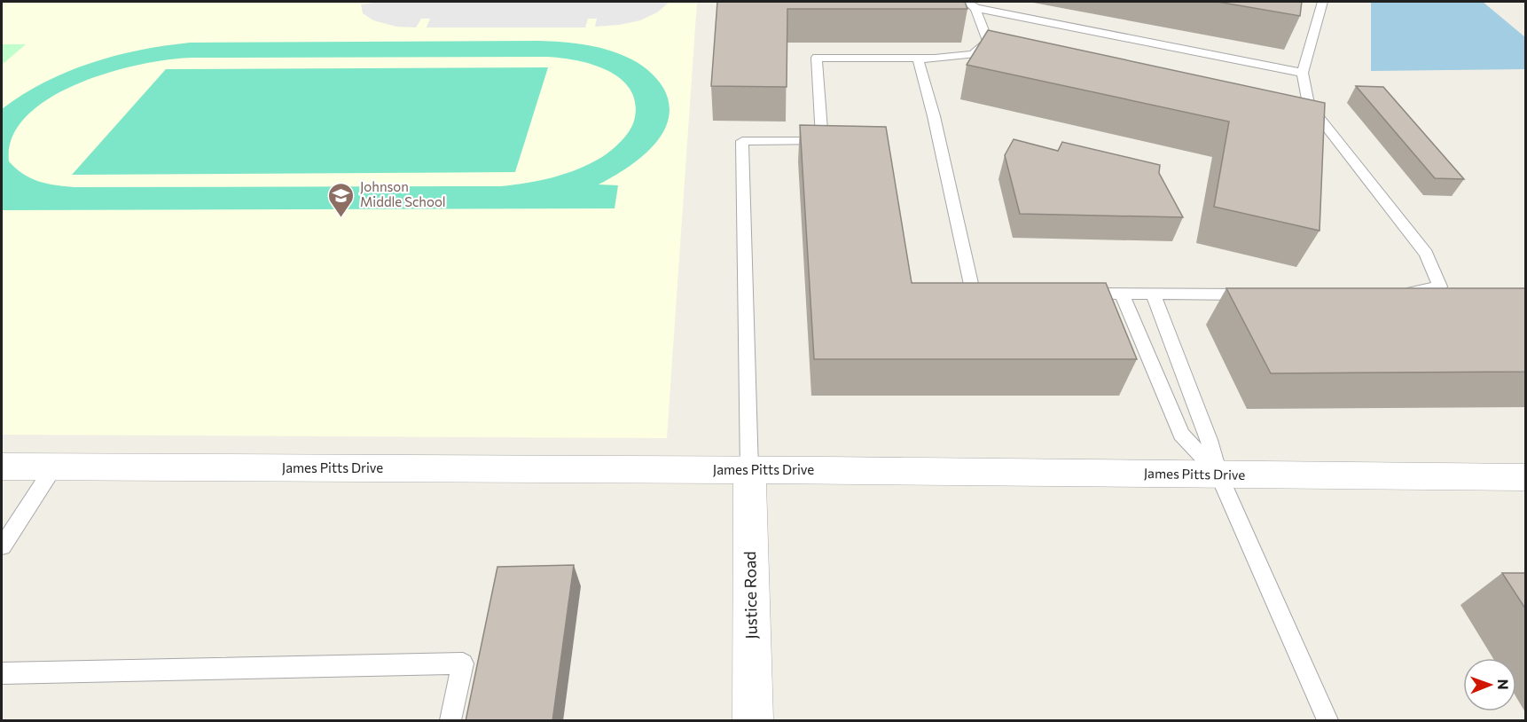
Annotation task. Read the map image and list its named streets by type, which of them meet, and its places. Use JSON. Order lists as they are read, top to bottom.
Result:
{
  "streets": {
    "street": ["James Pitts Drive", "Justice Road"]
  },
  "crossings": [
    ["James Pitts Drive", "Justice Road"]
  ],
  "places": {
    "school or university": ["Johnson Middle School"]
  },
  "north": "right"
}
